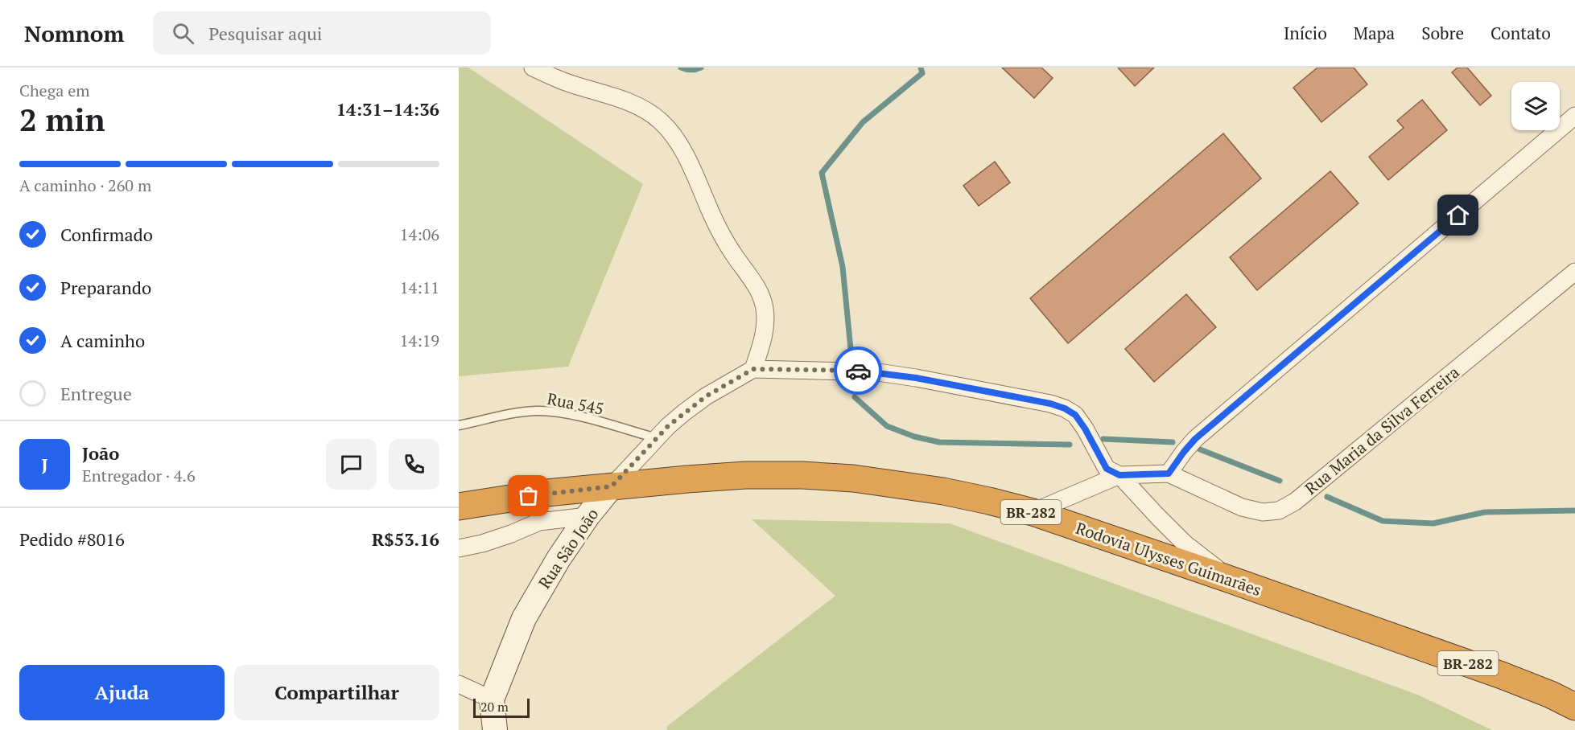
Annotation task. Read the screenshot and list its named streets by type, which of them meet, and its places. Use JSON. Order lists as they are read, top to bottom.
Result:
{
  "streets": {
    "highway": ["BR-282", "Rodovia Ulysses Guimarães"],
    "street": ["Rua Maria da Silva Ferreira", "Rua São João"],
    "lane": ["Rua 545"]
  },
  "crossings": [
    ["Rua 545", "Rua São João"],
    ["Rua São João", "Rodovia Ulysses Guimarães"]
  ],
  "scale_bar": "20 m",
  "page": {
    "header": "Nomnom",
    "search": "Pesquisar aqui",
    "nav": [
      "Início",
      "Mapa",
      "Sobre",
      "Contato"
    ],
    "heading": ["2 min", "Chega em", "14:31–14:36"],
    "panel": [
      "João",
      "Entregador · 4.6",
      "Pedido #8016",
      "R$53.16"
    ],
    "bar": "A caminho · 260 m",
    "list": [
      ["Confirmado", "14:06"],
      ["Preparando", "14:11"],
      ["A caminho", "14:19"],
      "Entregue"
    ],
    "round": "J",
    "buttons": ["Ajuda", "Compartilhar"],
    "scale": "20 m"
  }
}
